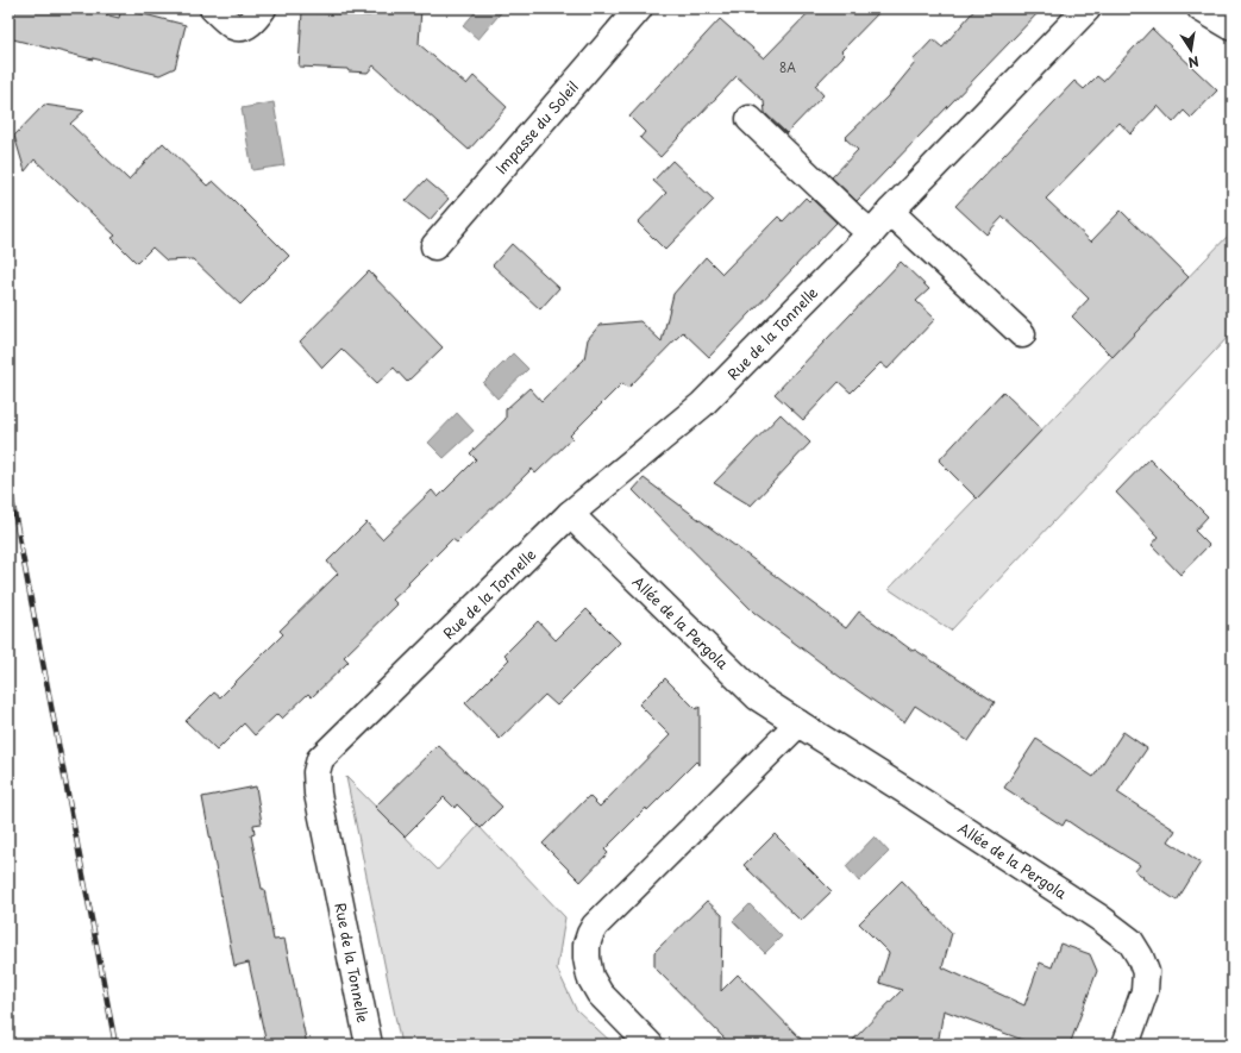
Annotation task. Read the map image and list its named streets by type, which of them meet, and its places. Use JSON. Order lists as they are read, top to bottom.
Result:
{
  "streets": {
    "street": ["Impasse du Soleil", "Rue de la Tonnelle", "Allée de la Pergola"]
  },
  "crossings": [
    ["Rue de la Tonnelle", "Allée de la Pergola"]
  ],
  "house_numbers": ["8A"],
  "north": "bottom"
}
